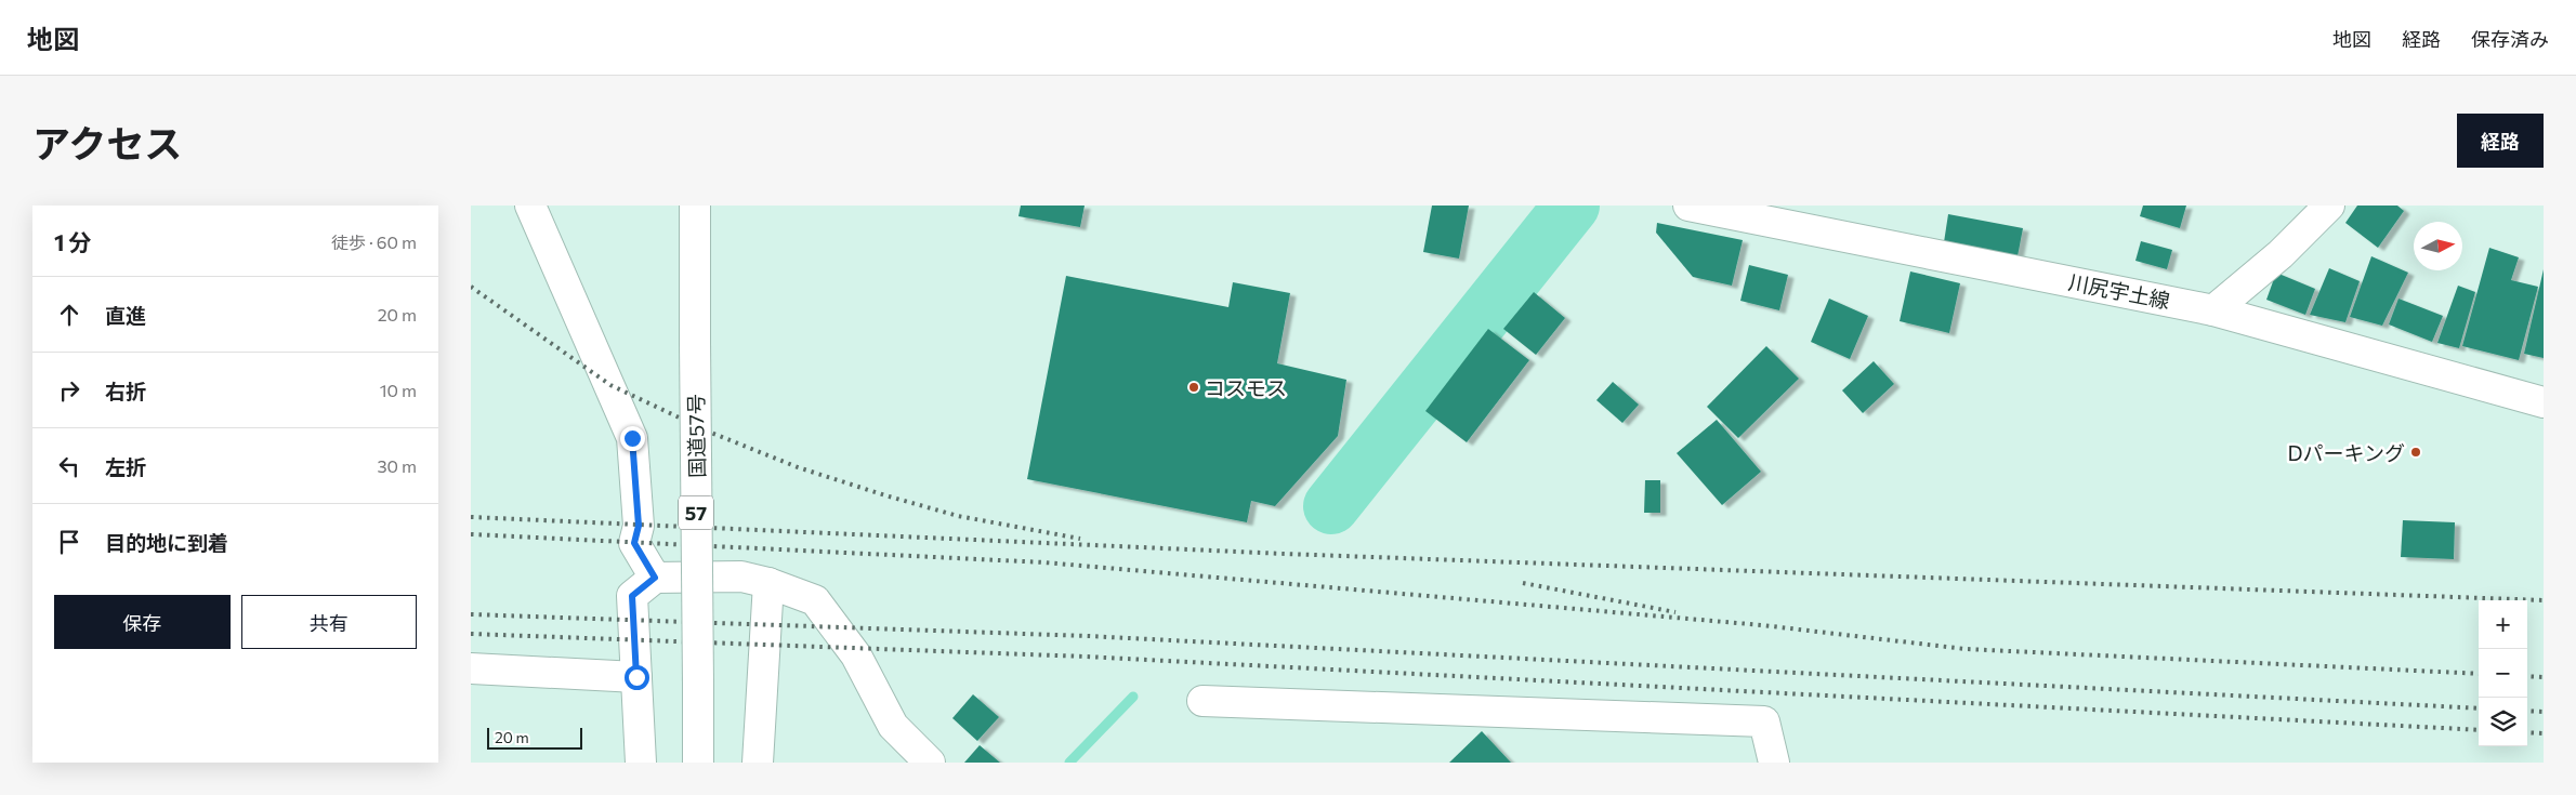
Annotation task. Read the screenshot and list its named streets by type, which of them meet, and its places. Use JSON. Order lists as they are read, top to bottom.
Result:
{
  "streets": {
    "main road": ["川尻宇土線", "国道57号", "57"]
  },
  "places": ["コスモス", "Dパーキング"],
  "scale_bar": "20 m",
  "north": "right",
  "page": {
    "header": "地図",
    "nav": ["地図", "経路", "保存済み"],
    "title": "アクセス",
    "buttons": [
      "経路",
      ["保存", "共有"]
    ],
    "heading": ["1 分", "徒歩 · 60 m"],
    "list": [
      ["直進", "20 m"],
      ["右折", "10 m"],
      ["左折", "30 m"],
      "目的地に到着"
    ],
    "map_buttons": ["+", "−"],
    "scale": "20 m"
  }
}
